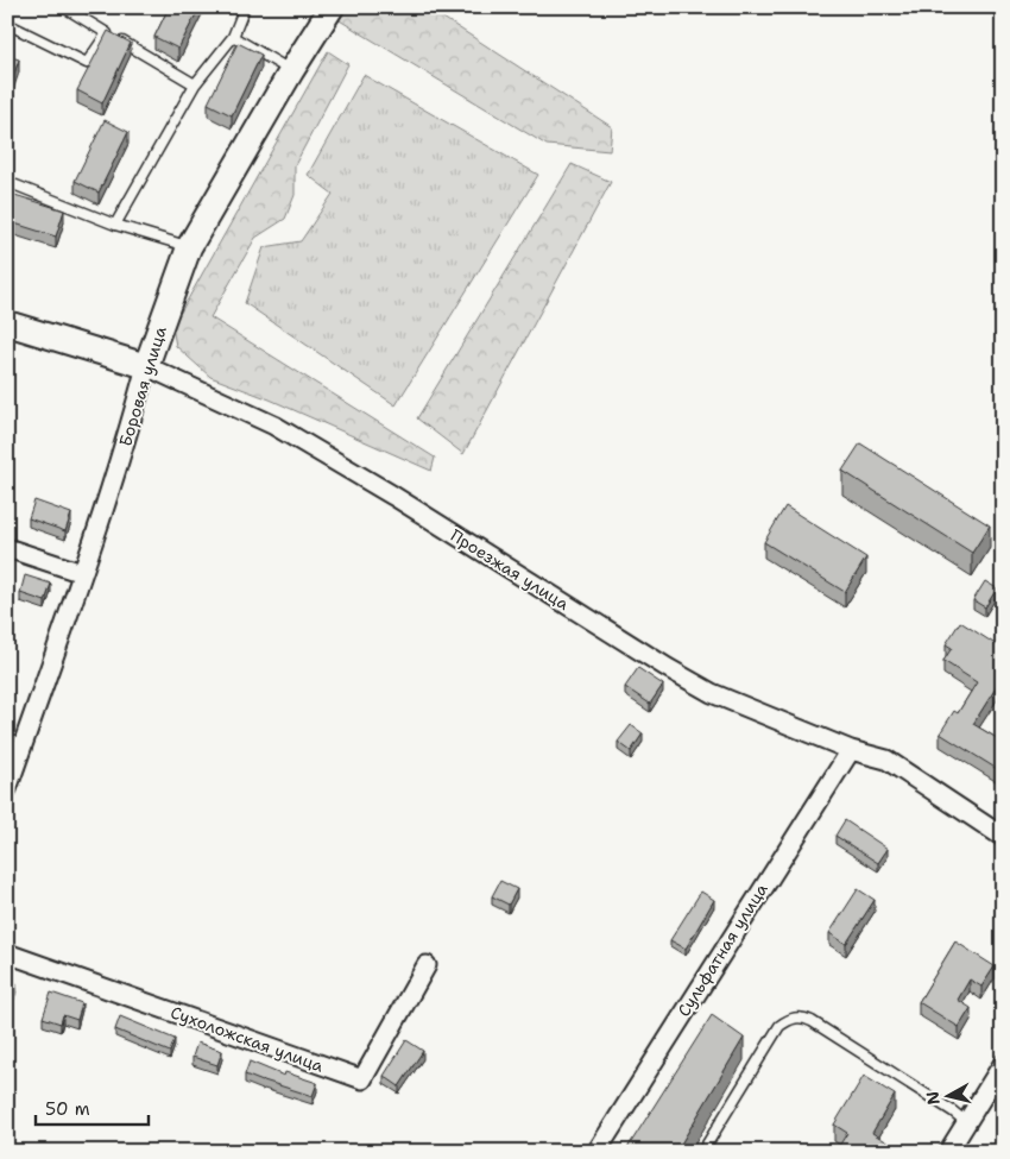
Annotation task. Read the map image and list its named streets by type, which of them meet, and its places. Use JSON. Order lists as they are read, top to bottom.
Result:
{
  "streets": {
    "street": [
      "Боровая улица",
      "Проезжая улица",
      "Сульфатная улица",
      "Сухоложская улица"
    ]
  },
  "crossings": [
    ["Боровая улица", "Проезжая улица"],
    ["Проезжая улица", "Сульфатная улица"]
  ],
  "scale_bar": "50 m",
  "north": "left"
}
